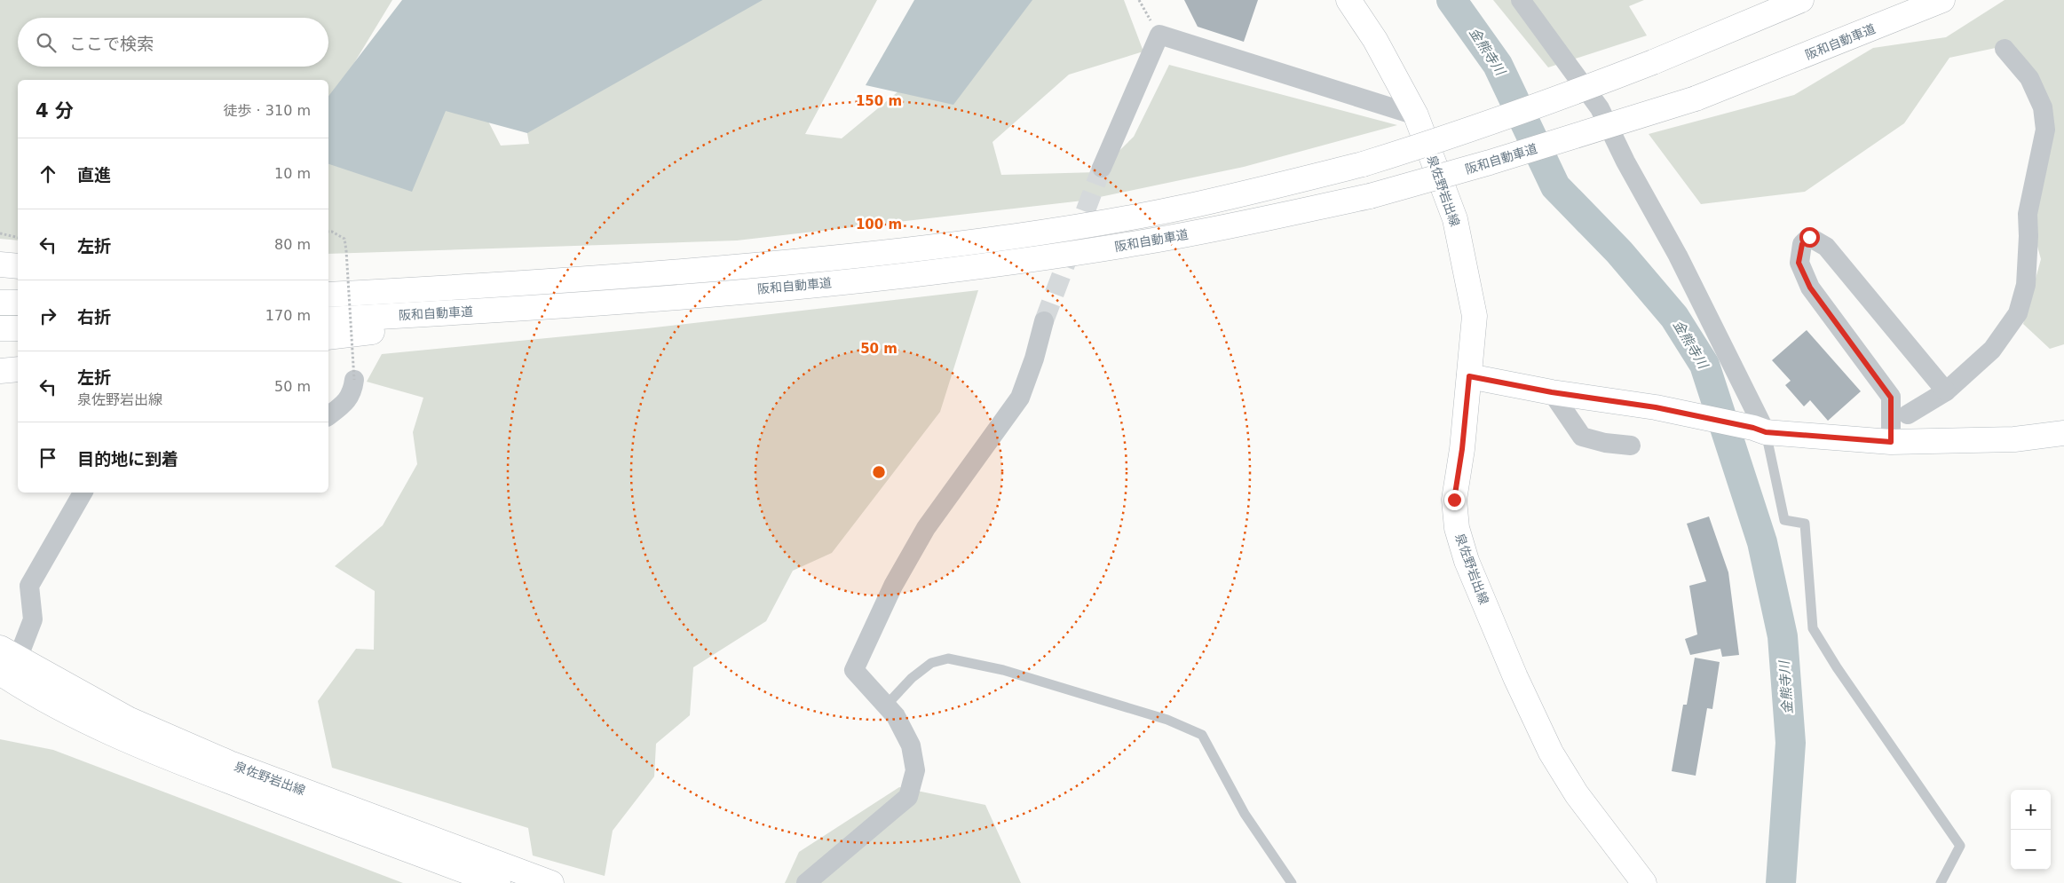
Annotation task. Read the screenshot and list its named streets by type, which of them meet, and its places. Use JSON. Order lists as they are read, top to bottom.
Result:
{
  "streets": {
    "main road": ["阪和自動車道", "泉佐野岩出線"]
  },
  "water": ["金熊寺川"],
  "page": {
    "search": "ここで検索",
    "heading": ["4 分", "徒歩 · 310 m"],
    "list": [
      ["直進", "10 m"],
      ["左折", "80 m"],
      ["右折", "170 m"],
      ["左折", "泉佐野岩出線", "50 m"],
      "目的地に到着"
    ],
    "map_buttons": ["+", "−"]
  },
  "rings": ["150 m", "100 m", "50 m"]
}
